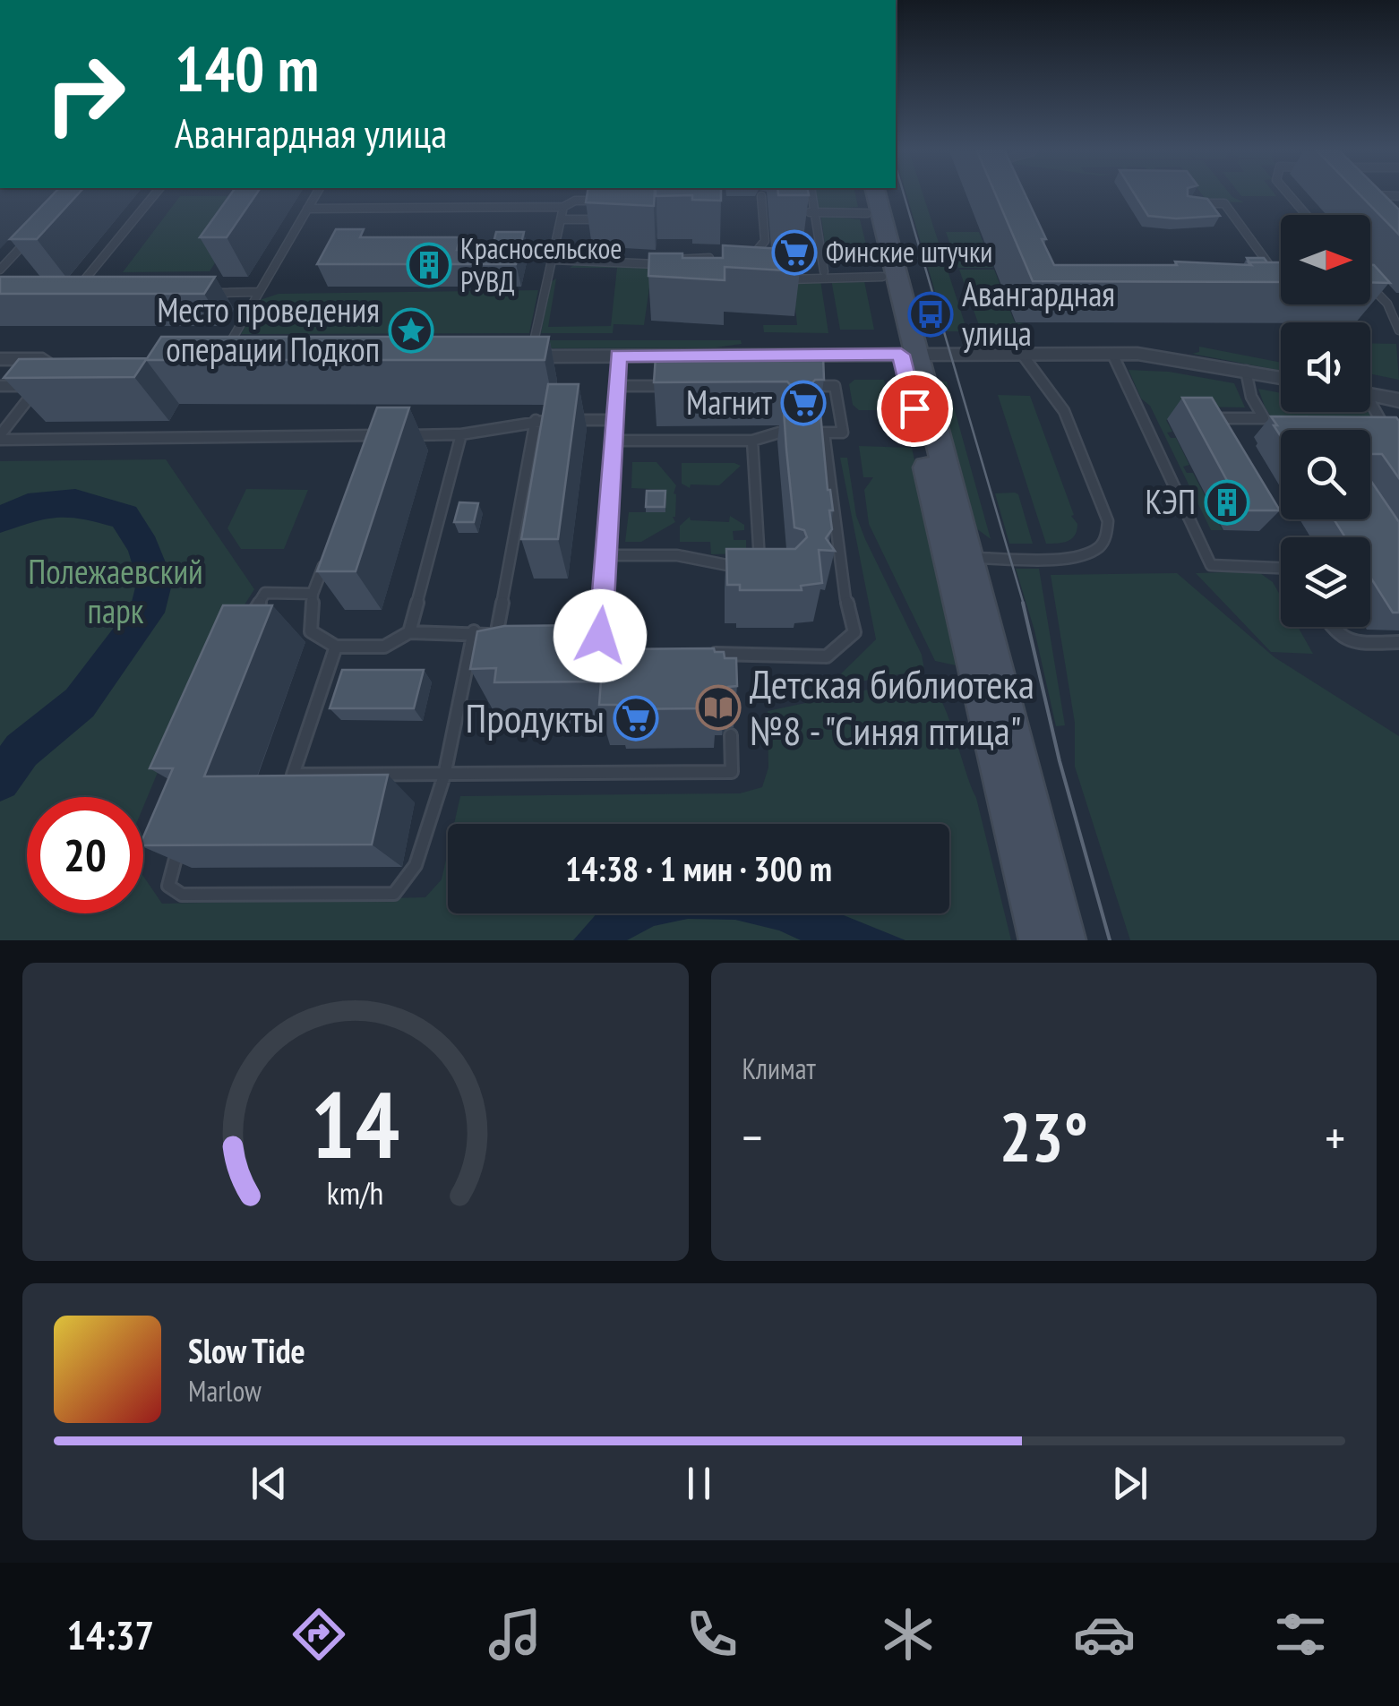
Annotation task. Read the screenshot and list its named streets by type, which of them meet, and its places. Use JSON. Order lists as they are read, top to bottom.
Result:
{
  "parks": ["Полежаевский парк"],
  "places": {
    "supermarket": ["Финские штучки", "Магнит", "Продукты"],
    "building": ["Красносельское РУВД", "КЭП"],
    "bus stop": ["Авангардная улица"],
    "place": ["Место проведения операции Подкоп"],
    "library": ["Детская библиотека №8 - \"Синяя птица\""]
  },
  "north": "right",
  "page": {
    "turn": ["140 m", "Авангардная улица"],
    "limit": "20",
    "trip": "14:38 · 1 мин · 300 m",
    "tile": "Климат",
    "heat": ["−", "23°", "+"],
    "song": ["Slow Tide", "Marlow"],
    "tabs": "14:37",
    "gauge": ["14", "km/h"]
  }
}
